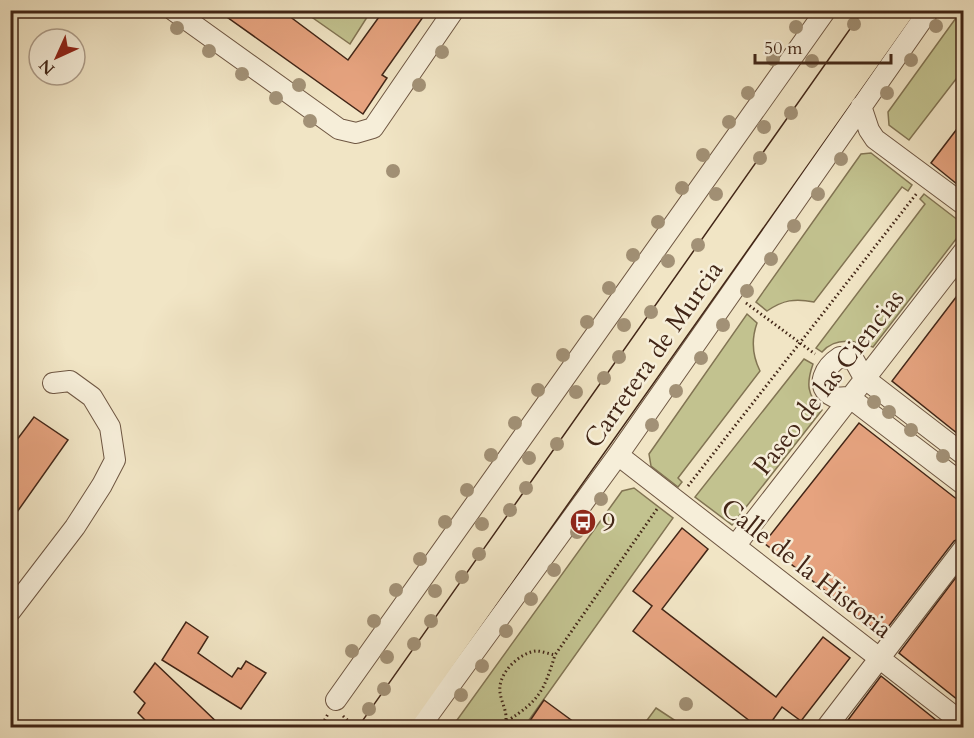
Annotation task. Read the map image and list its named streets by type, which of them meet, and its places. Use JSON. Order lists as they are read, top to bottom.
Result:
{
  "streets": {
    "main road": ["Carretera de Murcia"],
    "street": ["Paseo de las Ciencias", "Calle de la Historia"]
  },
  "crossings": [
    ["Carretera de Murcia", "Calle de la Historia"],
    ["Paseo de las Ciencias", "Calle de la Historia"]
  ],
  "places": {
    "bus stop": ["9"]
  },
  "scale_bar": "50 m",
  "north": "bottom left"
}
